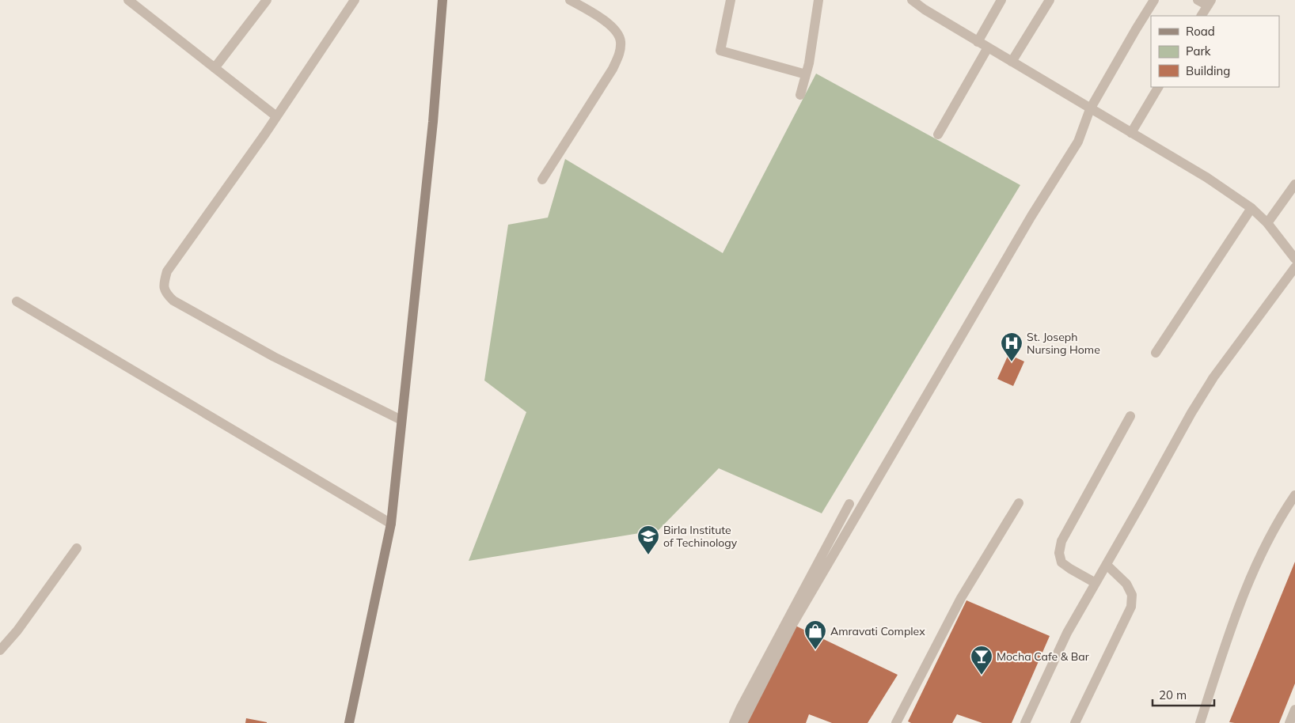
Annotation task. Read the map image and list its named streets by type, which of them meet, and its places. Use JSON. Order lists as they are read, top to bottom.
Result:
{
  "places": {
    "hospital": ["St. Joseph Nursing Home"],
    "school or university": ["Birla Institute of Techinology"],
    "shop": ["Amravati Complex"],
    "bar": ["Mocha Cafe & Bar"]
  },
  "legend": ["Road", "Park", "Building"],
  "scale_bar": "20 m"
}
